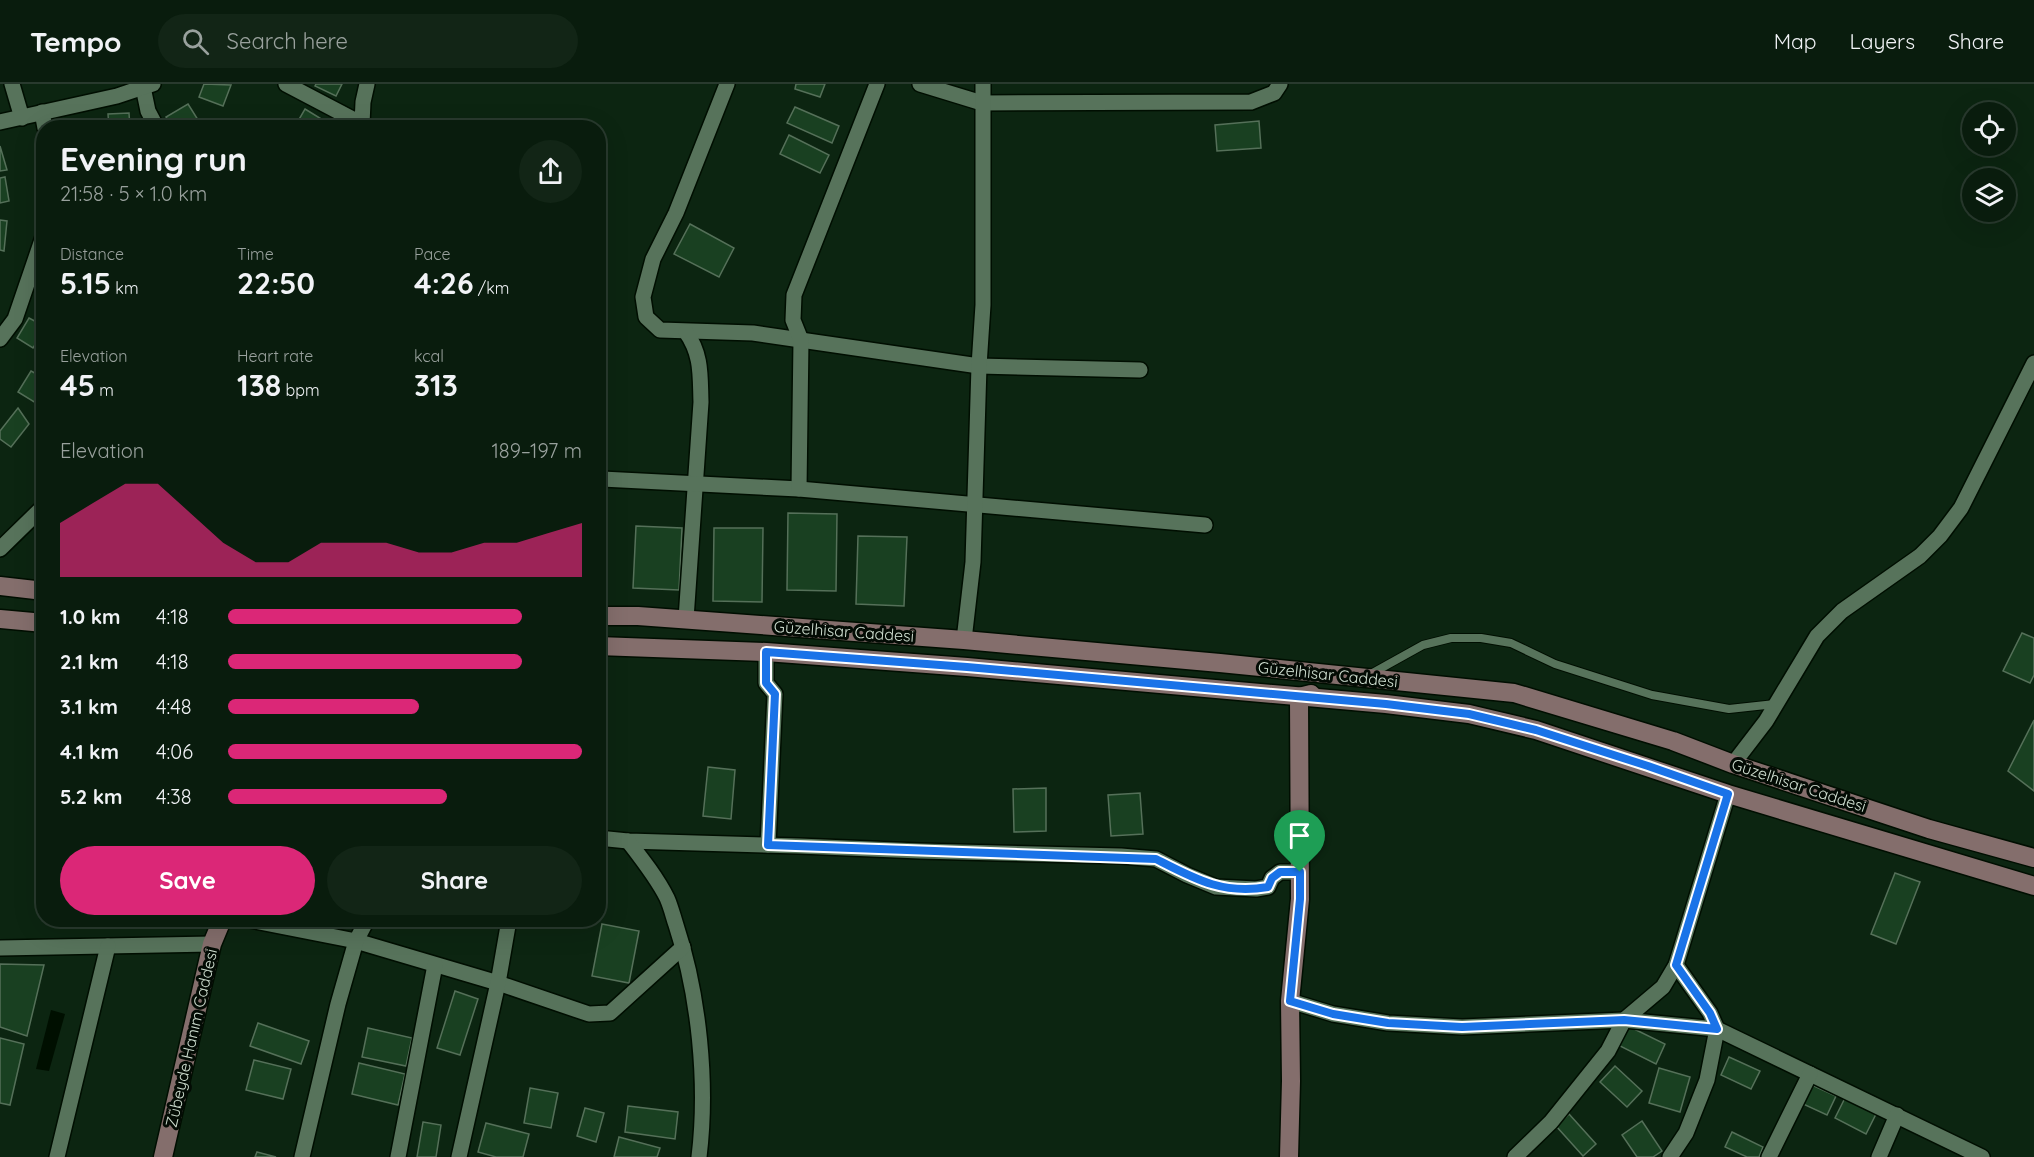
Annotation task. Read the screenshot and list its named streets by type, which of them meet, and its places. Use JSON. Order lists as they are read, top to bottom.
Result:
{
  "streets": {
    "street": ["Güzelhisar Caddesi", "Zübeyde Hanım Caddesi"]
  },
  "page": {
    "header": "Tempo",
    "search": "Search here",
    "nav": ["Map", "Layers", "Share"],
    "heading": ["Evening run", "21:58 · 5 × 1.0 km"],
    "stats": [
      ["Distance", "5.15 km"],
      ["Time", "22:50"],
      ["Pace", "4:26 /km"],
      ["Elevation", "45 m"],
      ["Heart rate", "138 bpm"],
      ["kcal", "313"]
    ],
    "chart": ["Elevation", "189–197 m"],
    "list": [
      {
        "name": "1.0 km",
        "note": "4:18"
      },
      {
        "name": "2.1 km",
        "note": "4:18"
      },
      {
        "name": "3.1 km",
        "note": "4:48"
      },
      {
        "name": "4.1 km",
        "note": "4:06"
      },
      {
        "name": "5.2 km",
        "note": "4:38"
      }
    ],
    "buttons": ["Save", "Share"]
  }
}
